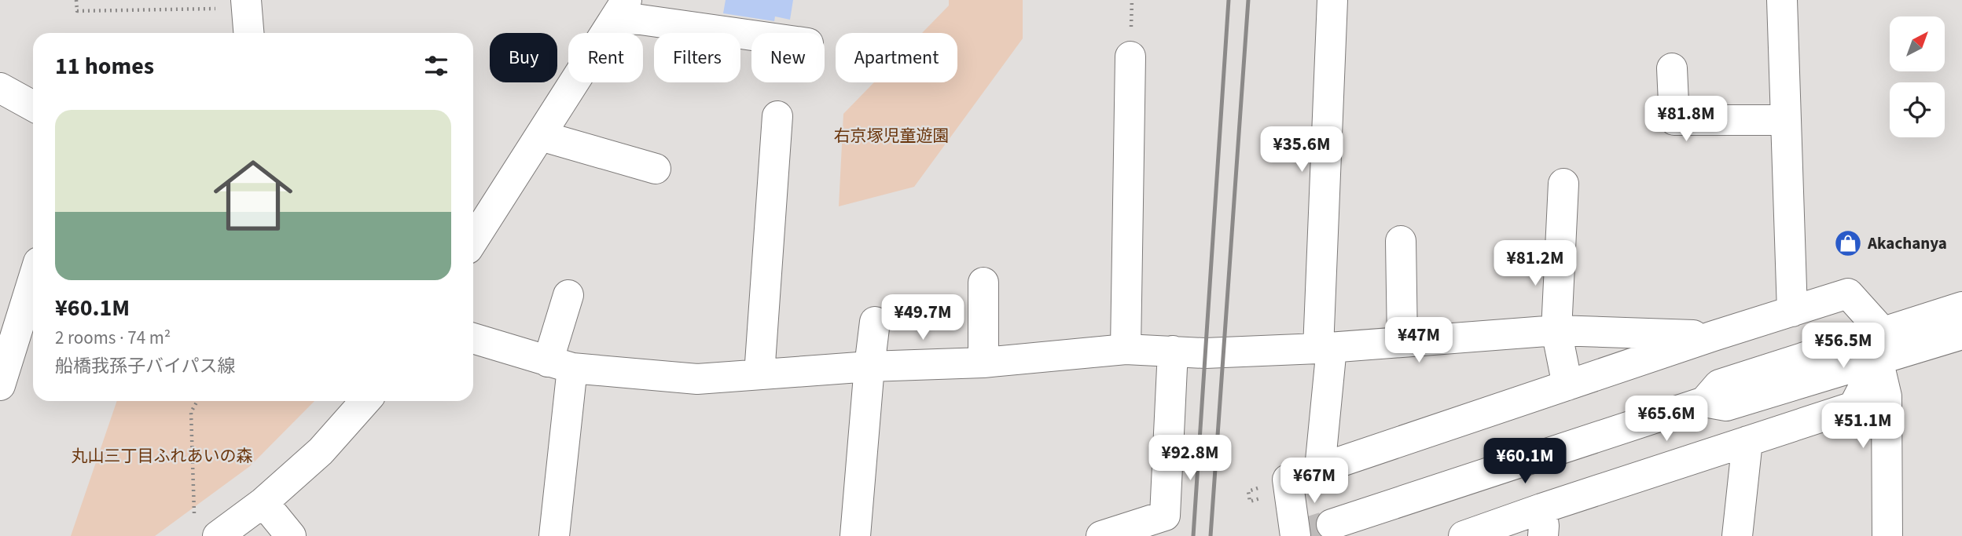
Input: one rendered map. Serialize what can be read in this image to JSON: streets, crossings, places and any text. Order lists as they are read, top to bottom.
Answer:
{
  "parks": ["右京塚児童遊園", "丸山三丁目ふれあいの森"],
  "places": {
    "shop": ["Akachanya"]
  },
  "north": "top right",
  "page": {
    "chip": [
      "Buy",
      "Rent",
      "Filters",
      "New",
      "Apartment"
    ],
    "heading": "11 homes",
    "price": [
      "¥81.8M",
      "¥35.6M",
      "¥81.2M",
      "¥49.7M",
      "¥47M",
      "¥56.5M",
      "¥65.6M",
      "¥51.1M",
      "¥92.8M",
      "¥60.1M",
      "¥67M"
    ],
    "list": [
      {
        "name": "¥60.1M",
        "note": "2 rooms · 74 m² · 船橋我孫子バイパス線"
      }
    ]
  }
}
